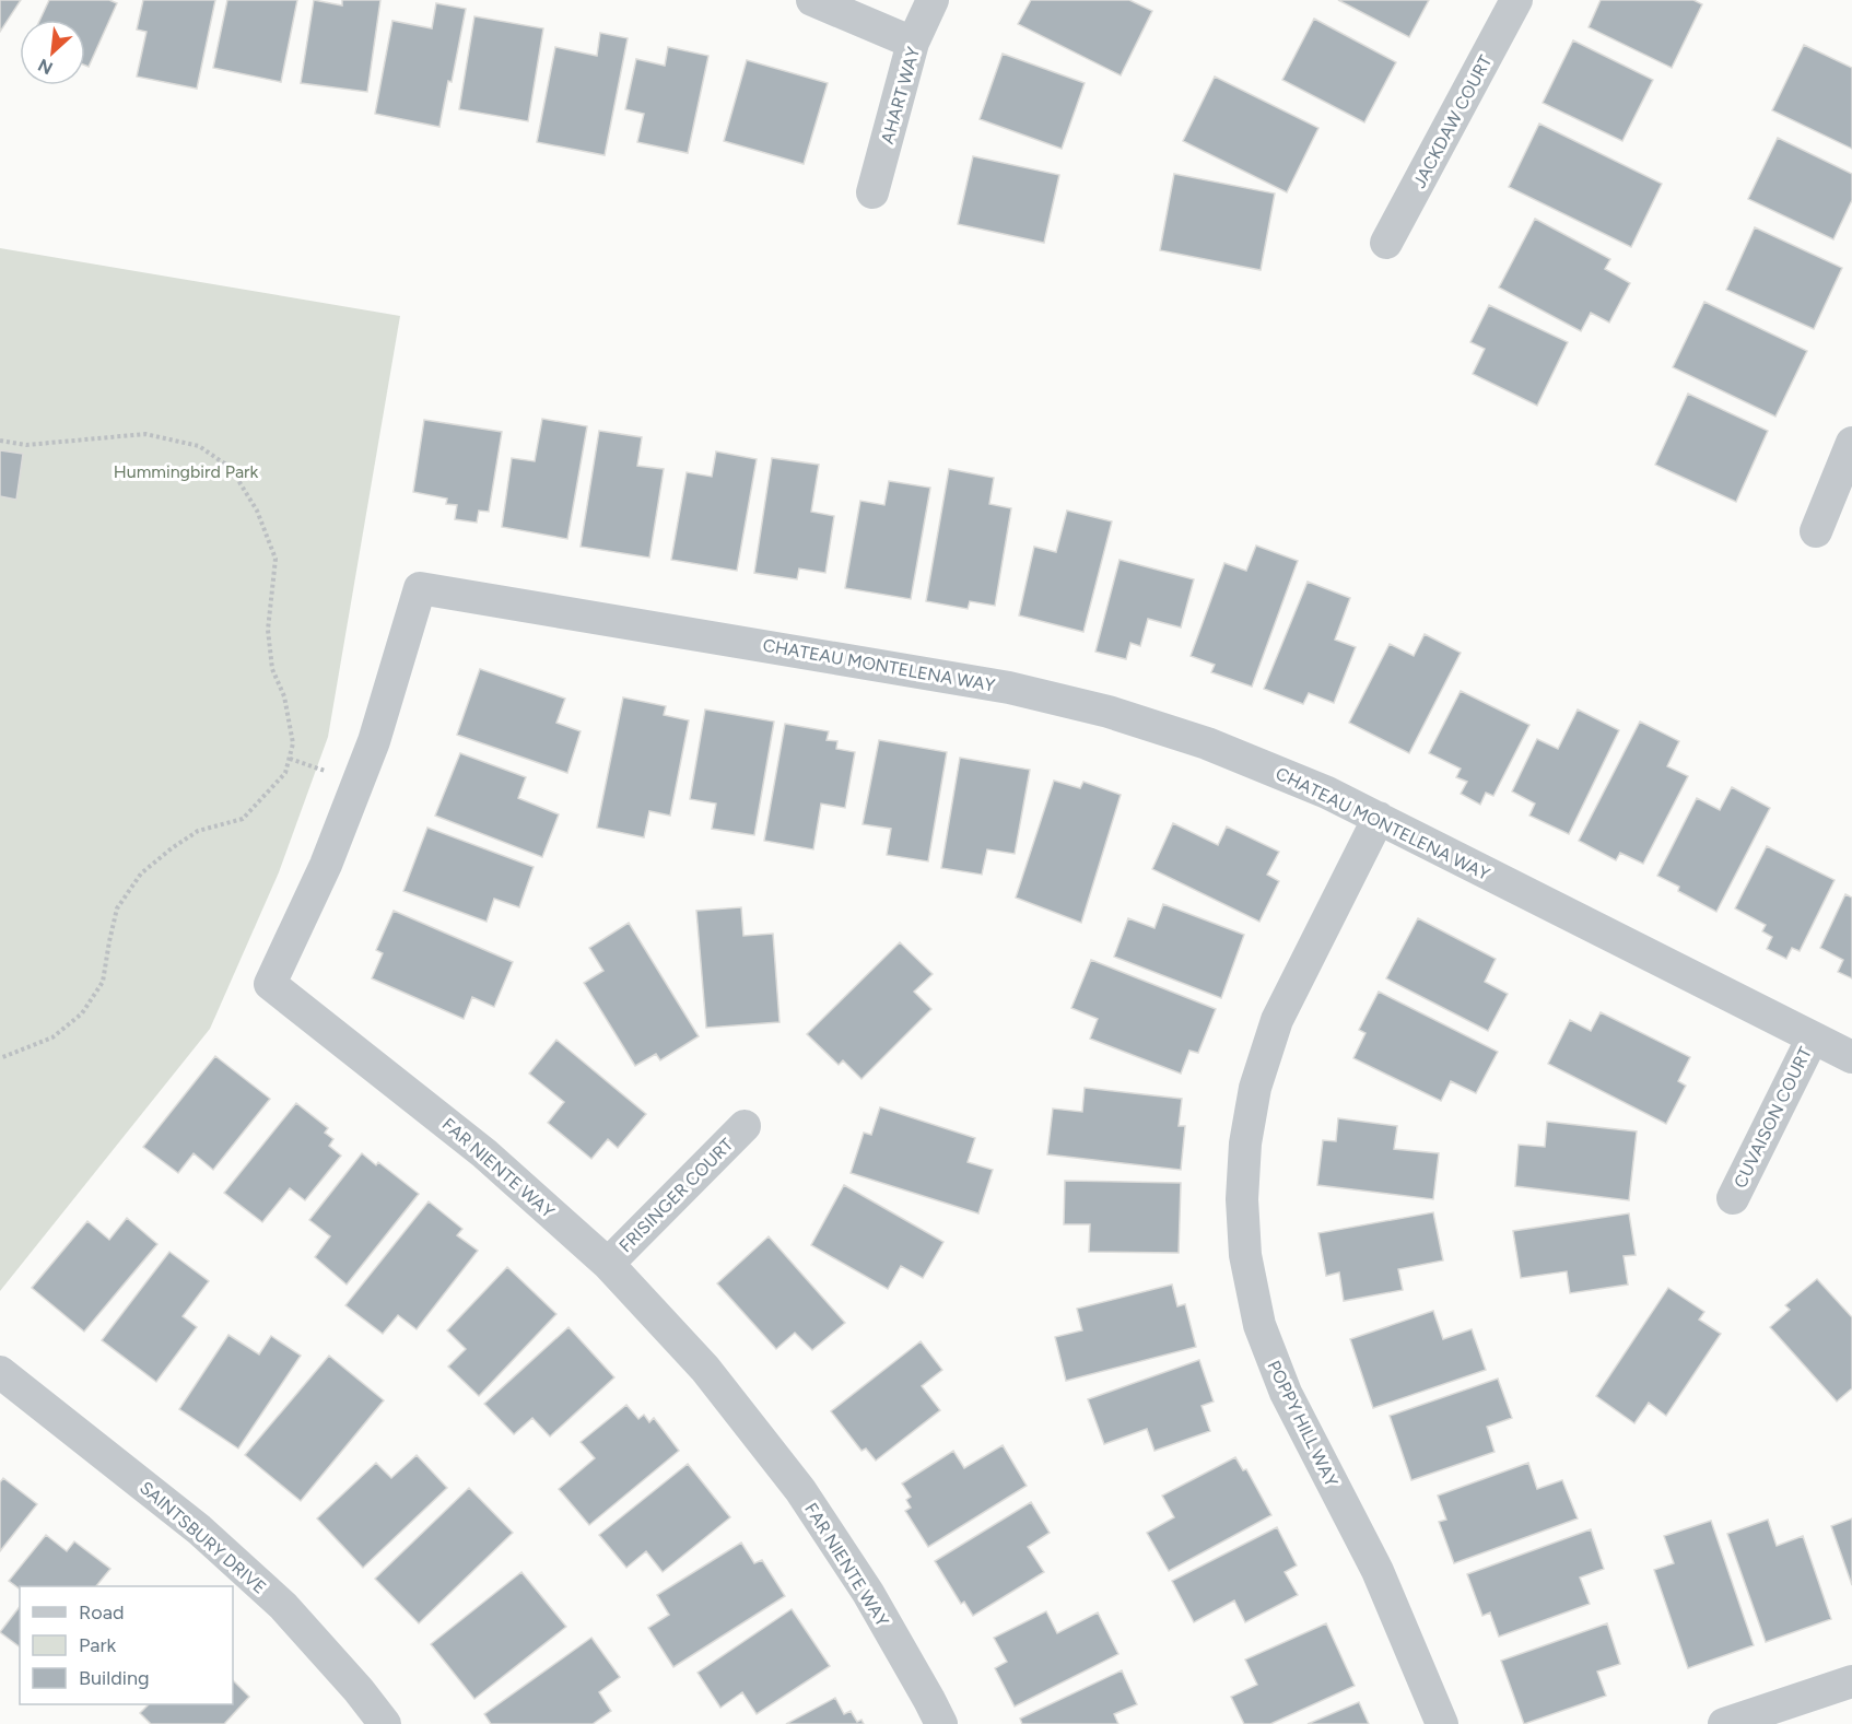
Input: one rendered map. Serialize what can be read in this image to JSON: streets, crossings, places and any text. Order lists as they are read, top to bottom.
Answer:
{
  "streets": {
    "street": [
      "AHART WAY",
      "JACKDAW COURT",
      "CHATEAU MONTELENA WAY",
      "CUVAISON COURT",
      "FAR NIENTE WAY",
      "FRISINGER COURT",
      "POPPY HILL WAY",
      "SAINTSBURY DRIVE"
    ]
  },
  "crossings": [
    ["CHATEAU MONTELENA WAY", "CUVAISON COURT"],
    ["CHATEAU MONTELENA WAY", "FAR NIENTE WAY"],
    ["CHATEAU MONTELENA WAY", "POPPY HILL WAY"],
    ["FAR NIENTE WAY", "FRISINGER COURT"]
  ],
  "parks": ["Hummingbird Park"],
  "legend": ["Road", "Park", "Building"],
  "north": "bottom left"
}
